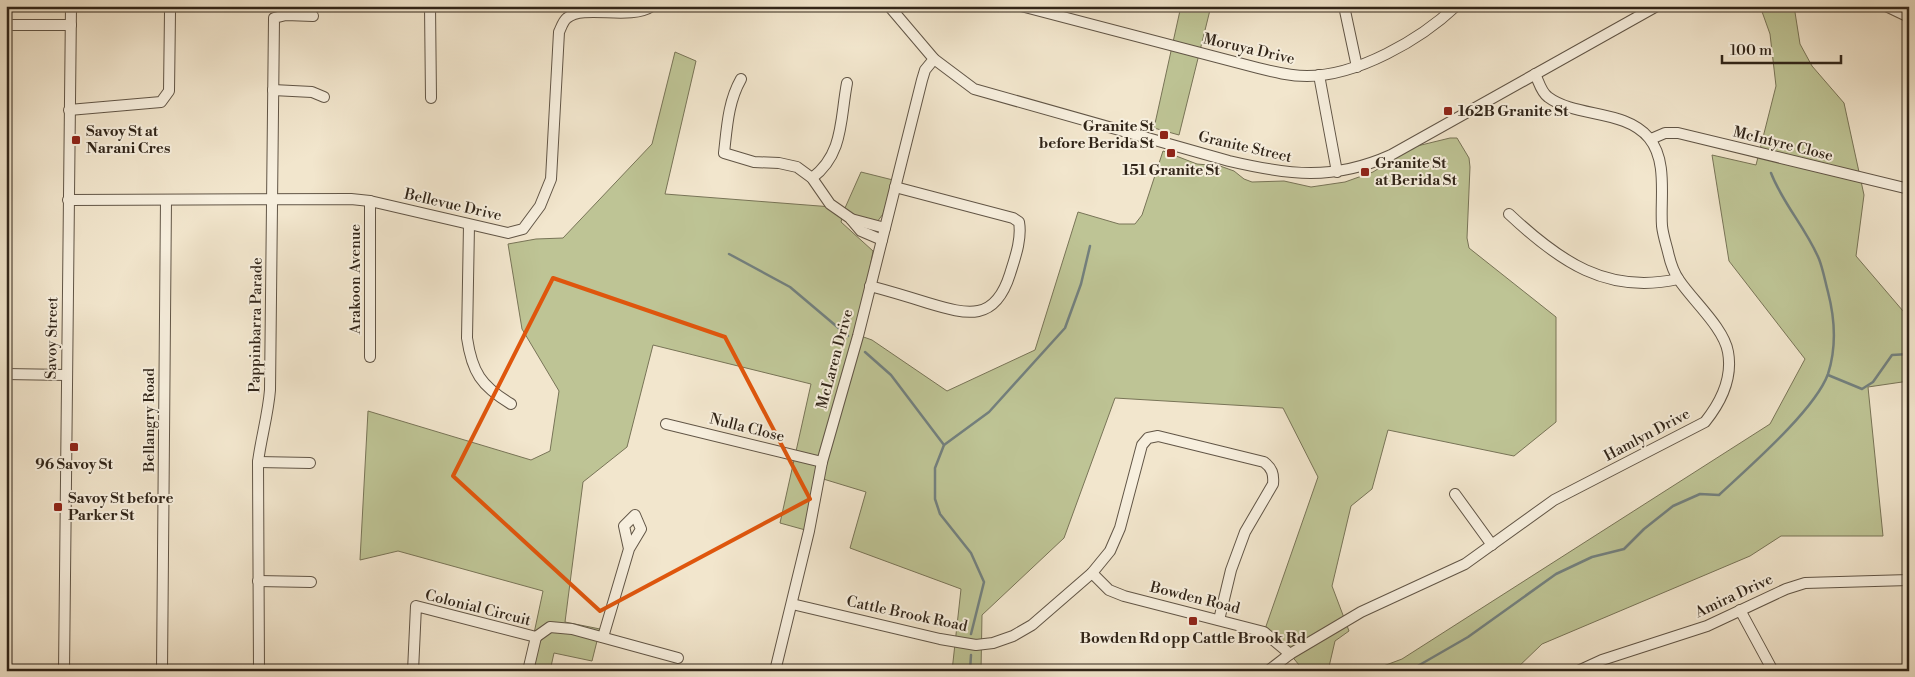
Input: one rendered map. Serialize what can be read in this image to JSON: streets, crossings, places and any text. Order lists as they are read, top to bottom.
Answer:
{
  "streets": {
    "street": [
      "Moruya Drive",
      "McIntyre Close",
      "Granite Street",
      "Bellevue Drive",
      "Arakoon Avenue",
      "Pappinbarra Parade",
      "Savoy Street",
      "McLaren Drive",
      "Bellangry Road",
      "Nulla Close",
      "Hamlyn Drive",
      "Amira Drive",
      "Bowden Road",
      "Colonial Circuit",
      "Cattle Brook Road"
    ]
  },
  "crossings": [
    ["McIntyre Close", "Hamlyn Drive"],
    ["Granite Street", "McLaren Drive"],
    ["Granite Street", "Hamlyn Drive"],
    ["Bellevue Drive", "Arakoon Avenue"],
    ["Bellevue Drive", "Pappinbarra Parade"],
    ["Bellevue Drive", "Savoy Street"],
    ["Bellevue Drive", "Bellangry Road"],
    ["McLaren Drive", "Nulla Close"],
    ["McLaren Drive", "Cattle Brook Road"],
    ["Hamlyn Drive", "Bowden Road"],
    ["Bowden Road", "Cattle Brook Road"]
  ],
  "places": {
    "transit": [
      "162B Granite St",
      "Granite St before Berida St",
      "Savoy St at Narani Cres",
      "151 Granite St",
      "Granite St at Berida St",
      "96 Savoy St",
      "Savoy St before Parker St",
      "Bowden Rd opp Cattle Brook Rd"
    ]
  },
  "scale_bar": "100 m"
}
